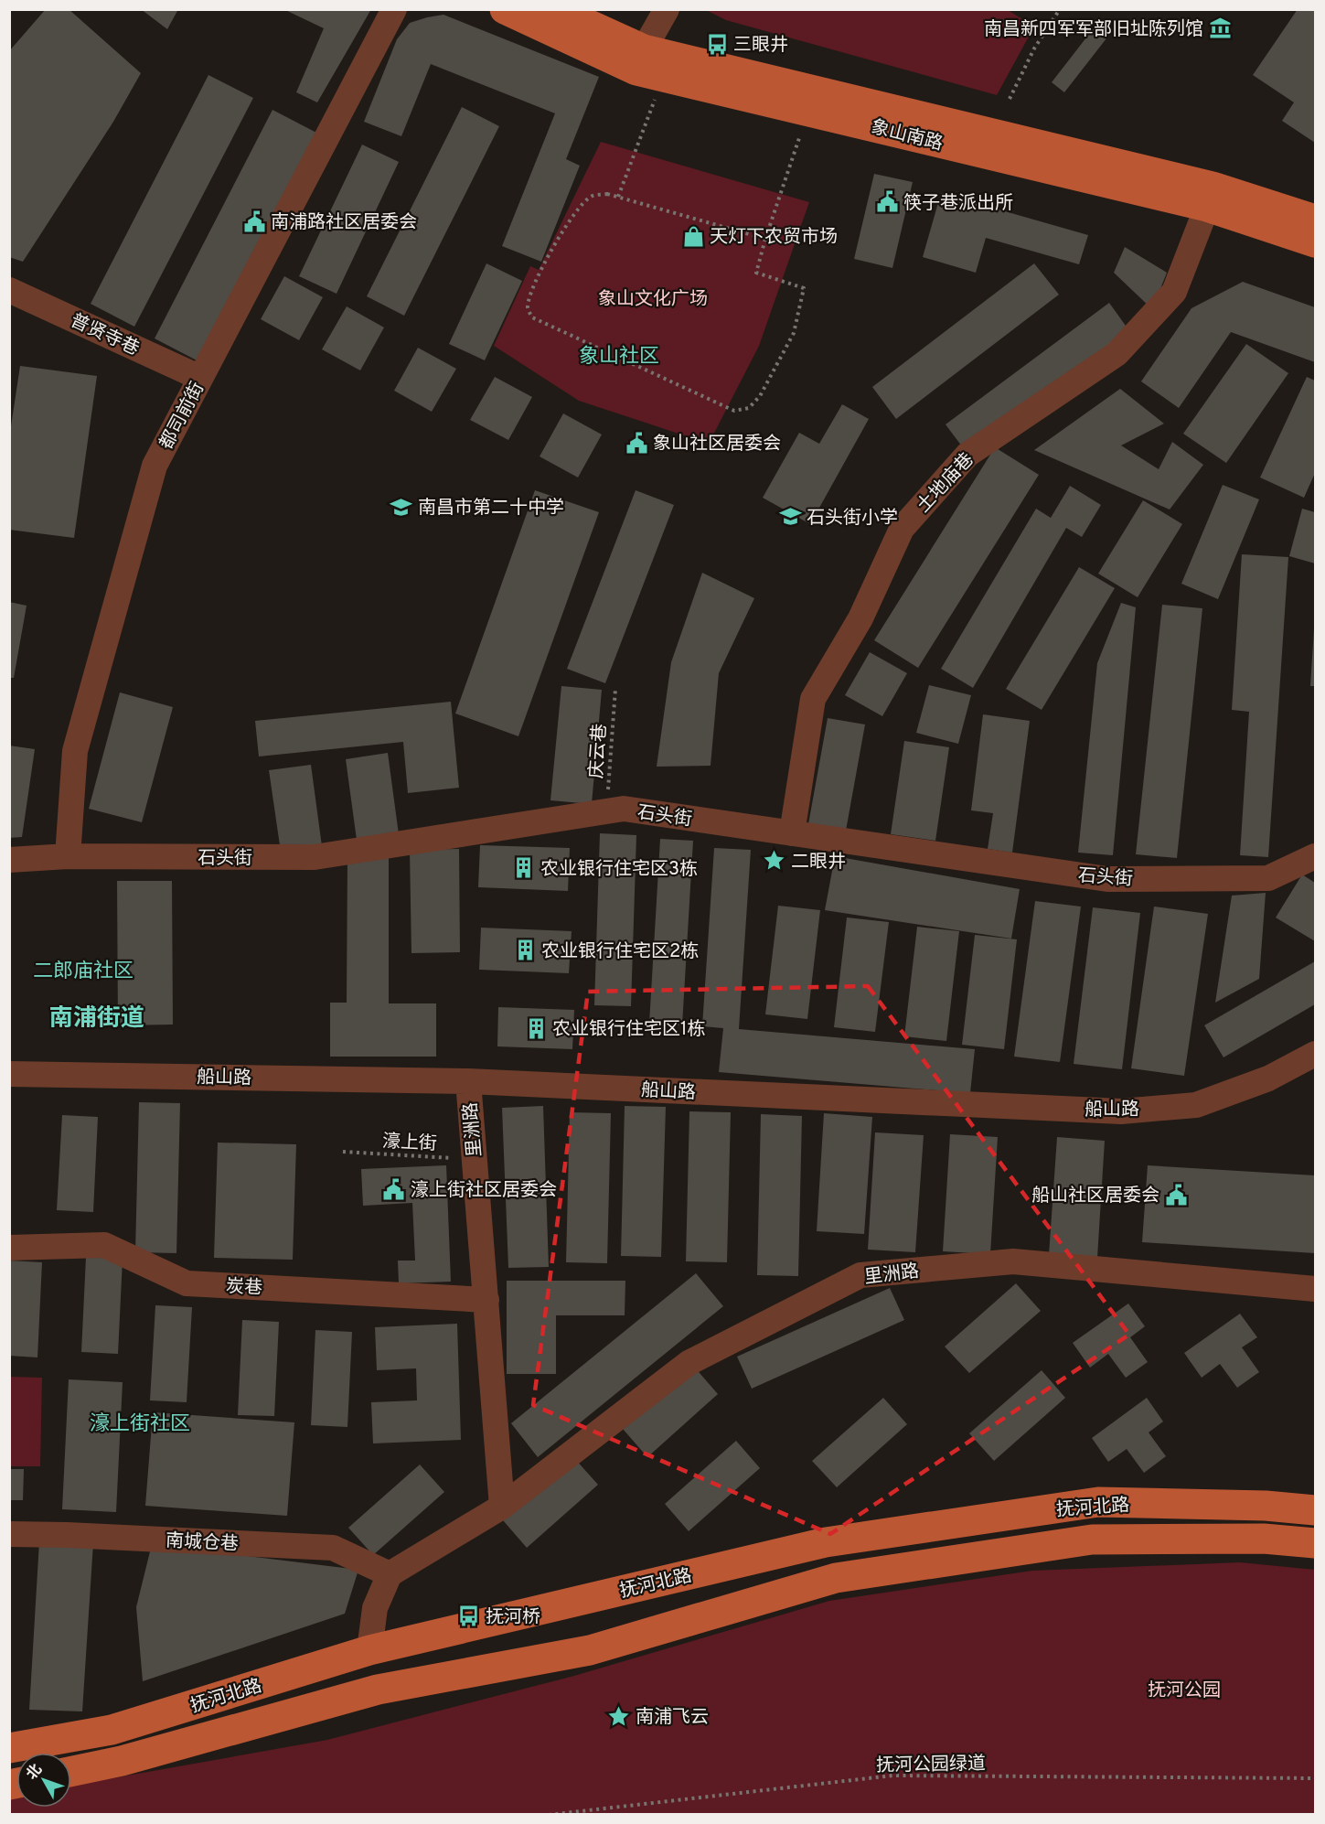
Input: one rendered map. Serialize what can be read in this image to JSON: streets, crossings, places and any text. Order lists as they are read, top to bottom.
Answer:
{
  "streets": {
    "main road": ["象山南路", "抚河北路"],
    "street": [
      "普贤寺巷",
      "都司前街",
      "土地庙巷",
      "石头街",
      "船山路",
      "里洲路",
      "炭巷",
      "南城仓巷"
    ],
    "path": ["庆云巷", "濠上街", "抚河公园绿道"]
  },
  "crossings": [
    ["象山南路", "土地庙巷"],
    ["普贤寺巷", "都司前街"],
    ["都司前街", "石头街"],
    ["土地庙巷", "石头街"],
    ["庆云巷", "石头街"],
    ["船山路", "里洲路"],
    ["里洲路", "濠上街"],
    ["里洲路", "炭巷"],
    ["里洲路", "南城仓巷"]
  ],
  "districts": [
    "象山社区",
    "二郎庙社区",
    "南浦街道",
    "濠上街社区"
  ],
  "parks": ["象山文化广场", "抚河公园"],
  "places": {
    "museum": ["南昌新四军军部旧址陈列馆"],
    "bus stop": ["三眼井", "抚河桥"],
    "public building": [
      "筷子巷派出所",
      "南浦路社区居委会",
      "象山社区居委会",
      "濠上街社区居委会",
      "船山社区居委会"
    ],
    "shop": ["天灯下农贸市场"],
    "school or university": ["南昌市第二十中学", "石头街小学"],
    "place": ["二眼井", "南浦飞云"],
    "building": ["农业银行住宅区3栋", "农业银行住宅区2栋", "农业银行住宅区1栋"]
  },
  "north": "top left"
}
